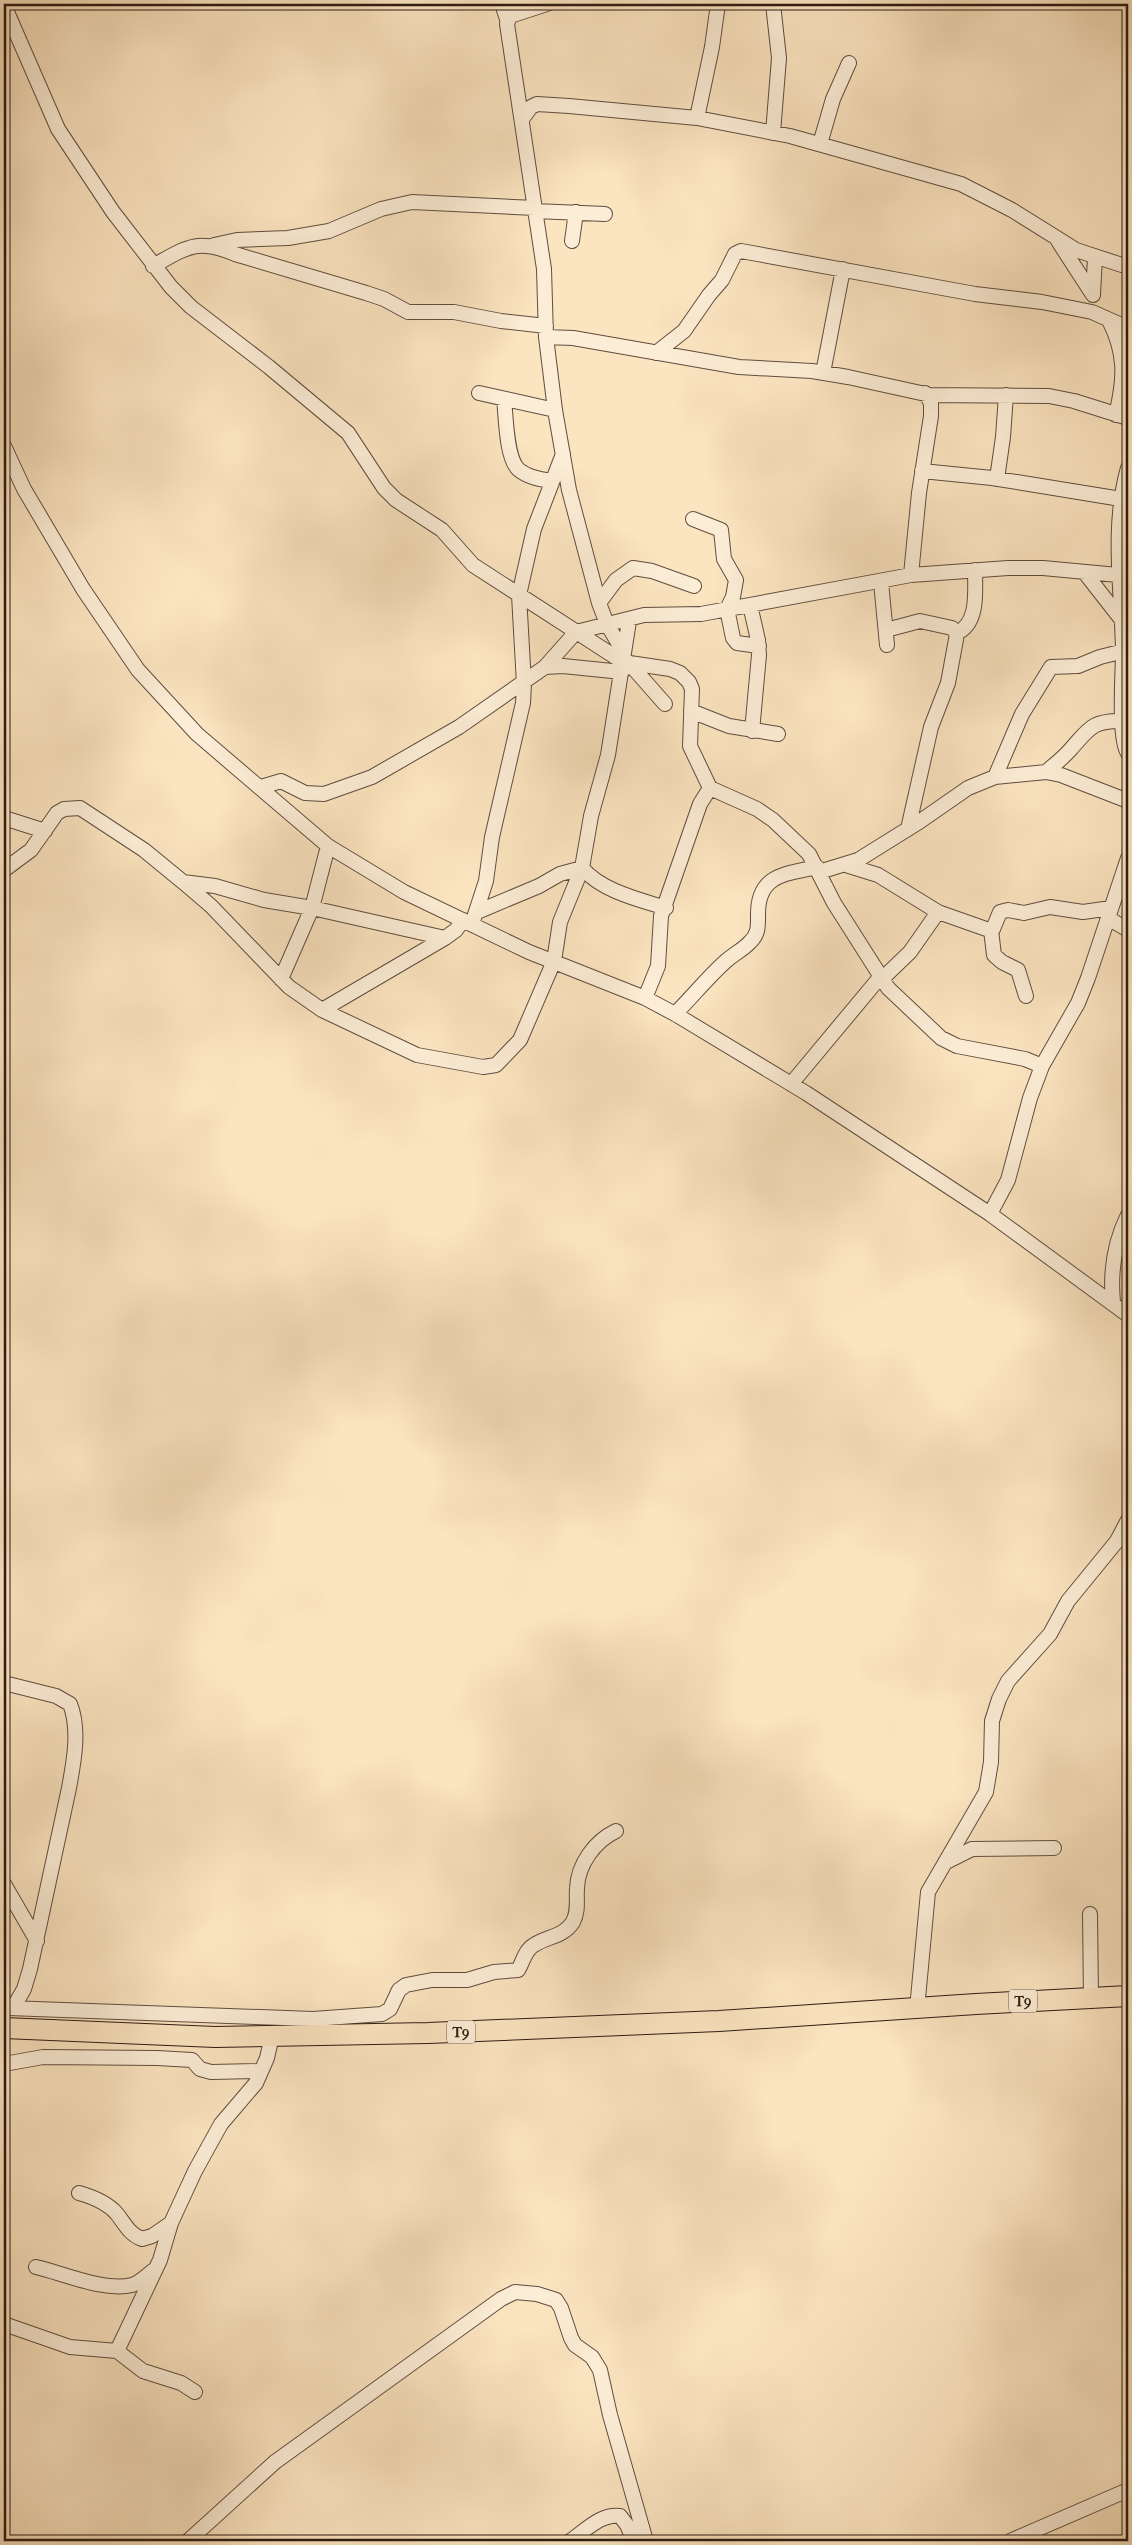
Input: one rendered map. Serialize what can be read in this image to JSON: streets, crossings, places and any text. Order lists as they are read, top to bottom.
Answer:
{
  "streets": {
    "highway": ["T9"]
  }
}
